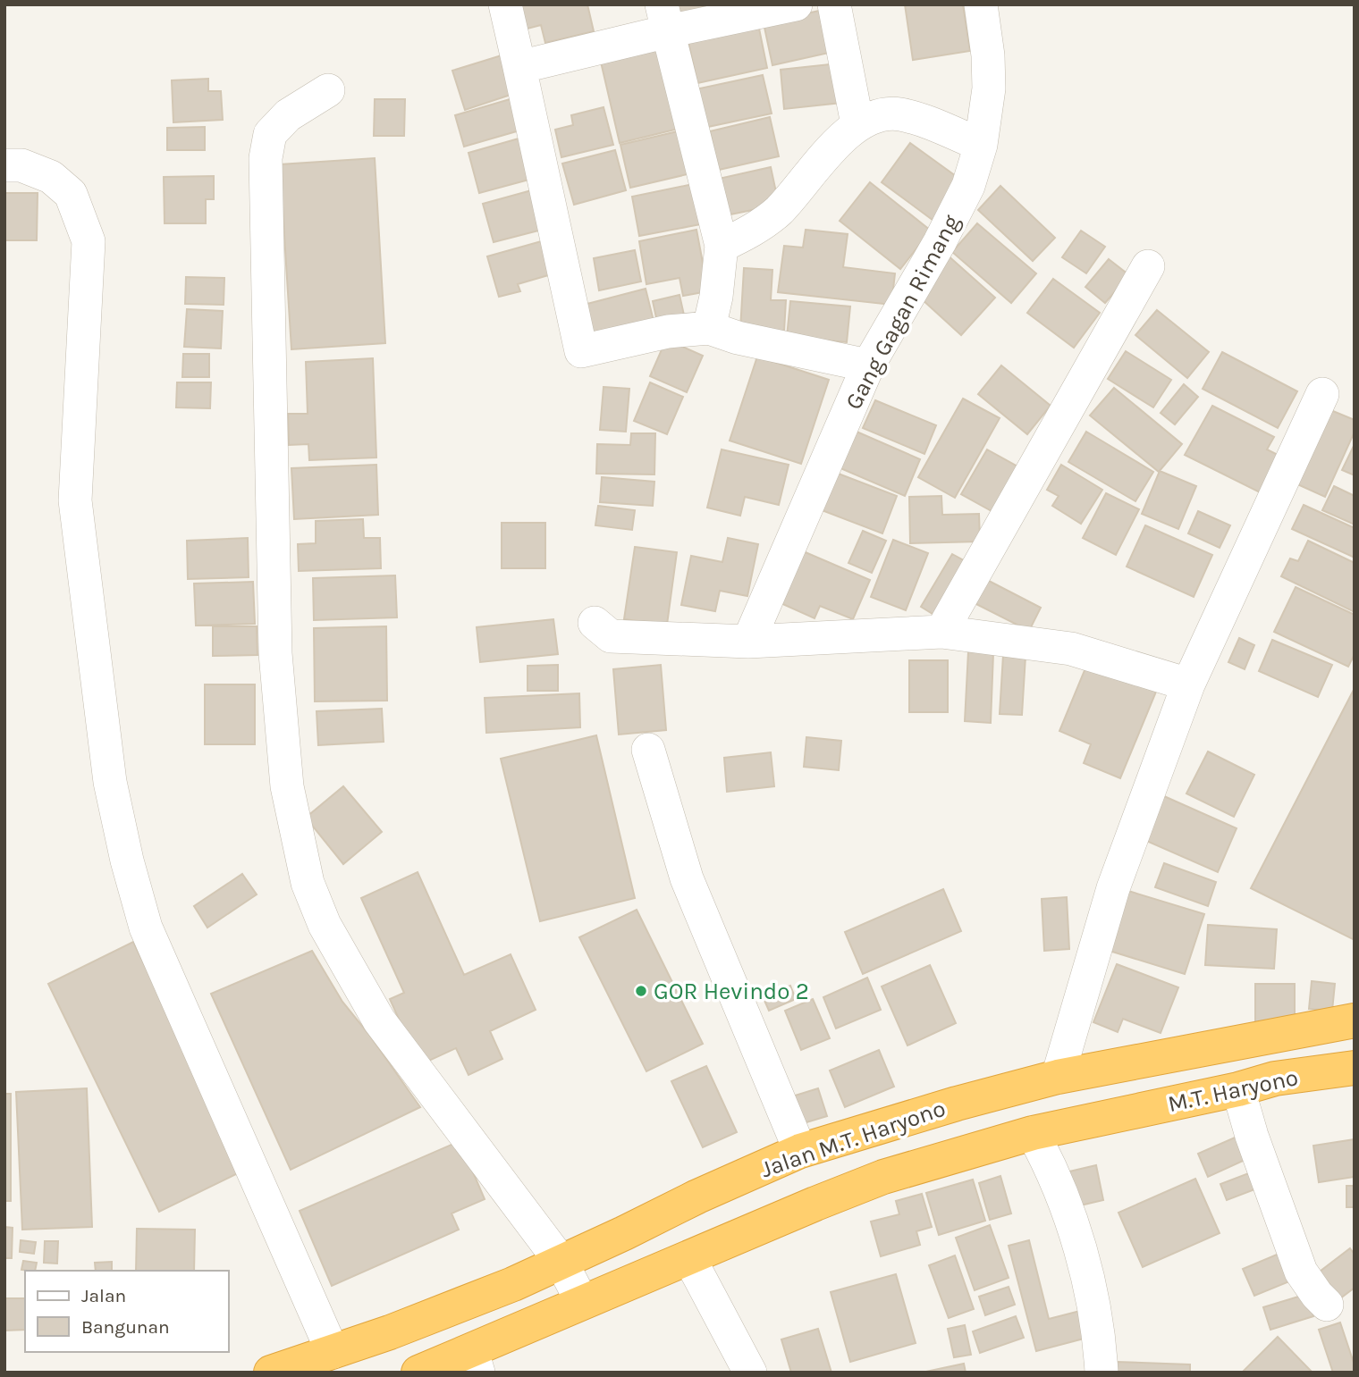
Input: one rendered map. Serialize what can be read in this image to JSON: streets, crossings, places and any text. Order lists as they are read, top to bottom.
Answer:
{
  "streets": {
    "highway": ["M.T. Haryono", "Jalan M.T. Haryono"],
    "street": ["Gang Gagan Rimang"]
  },
  "crossings": [
    ["M.T. Haryono", "Jalan M.T. Haryono"]
  ],
  "places": ["GOR Hevindo 2"],
  "legend": ["Jalan", "Bangunan"]
}
